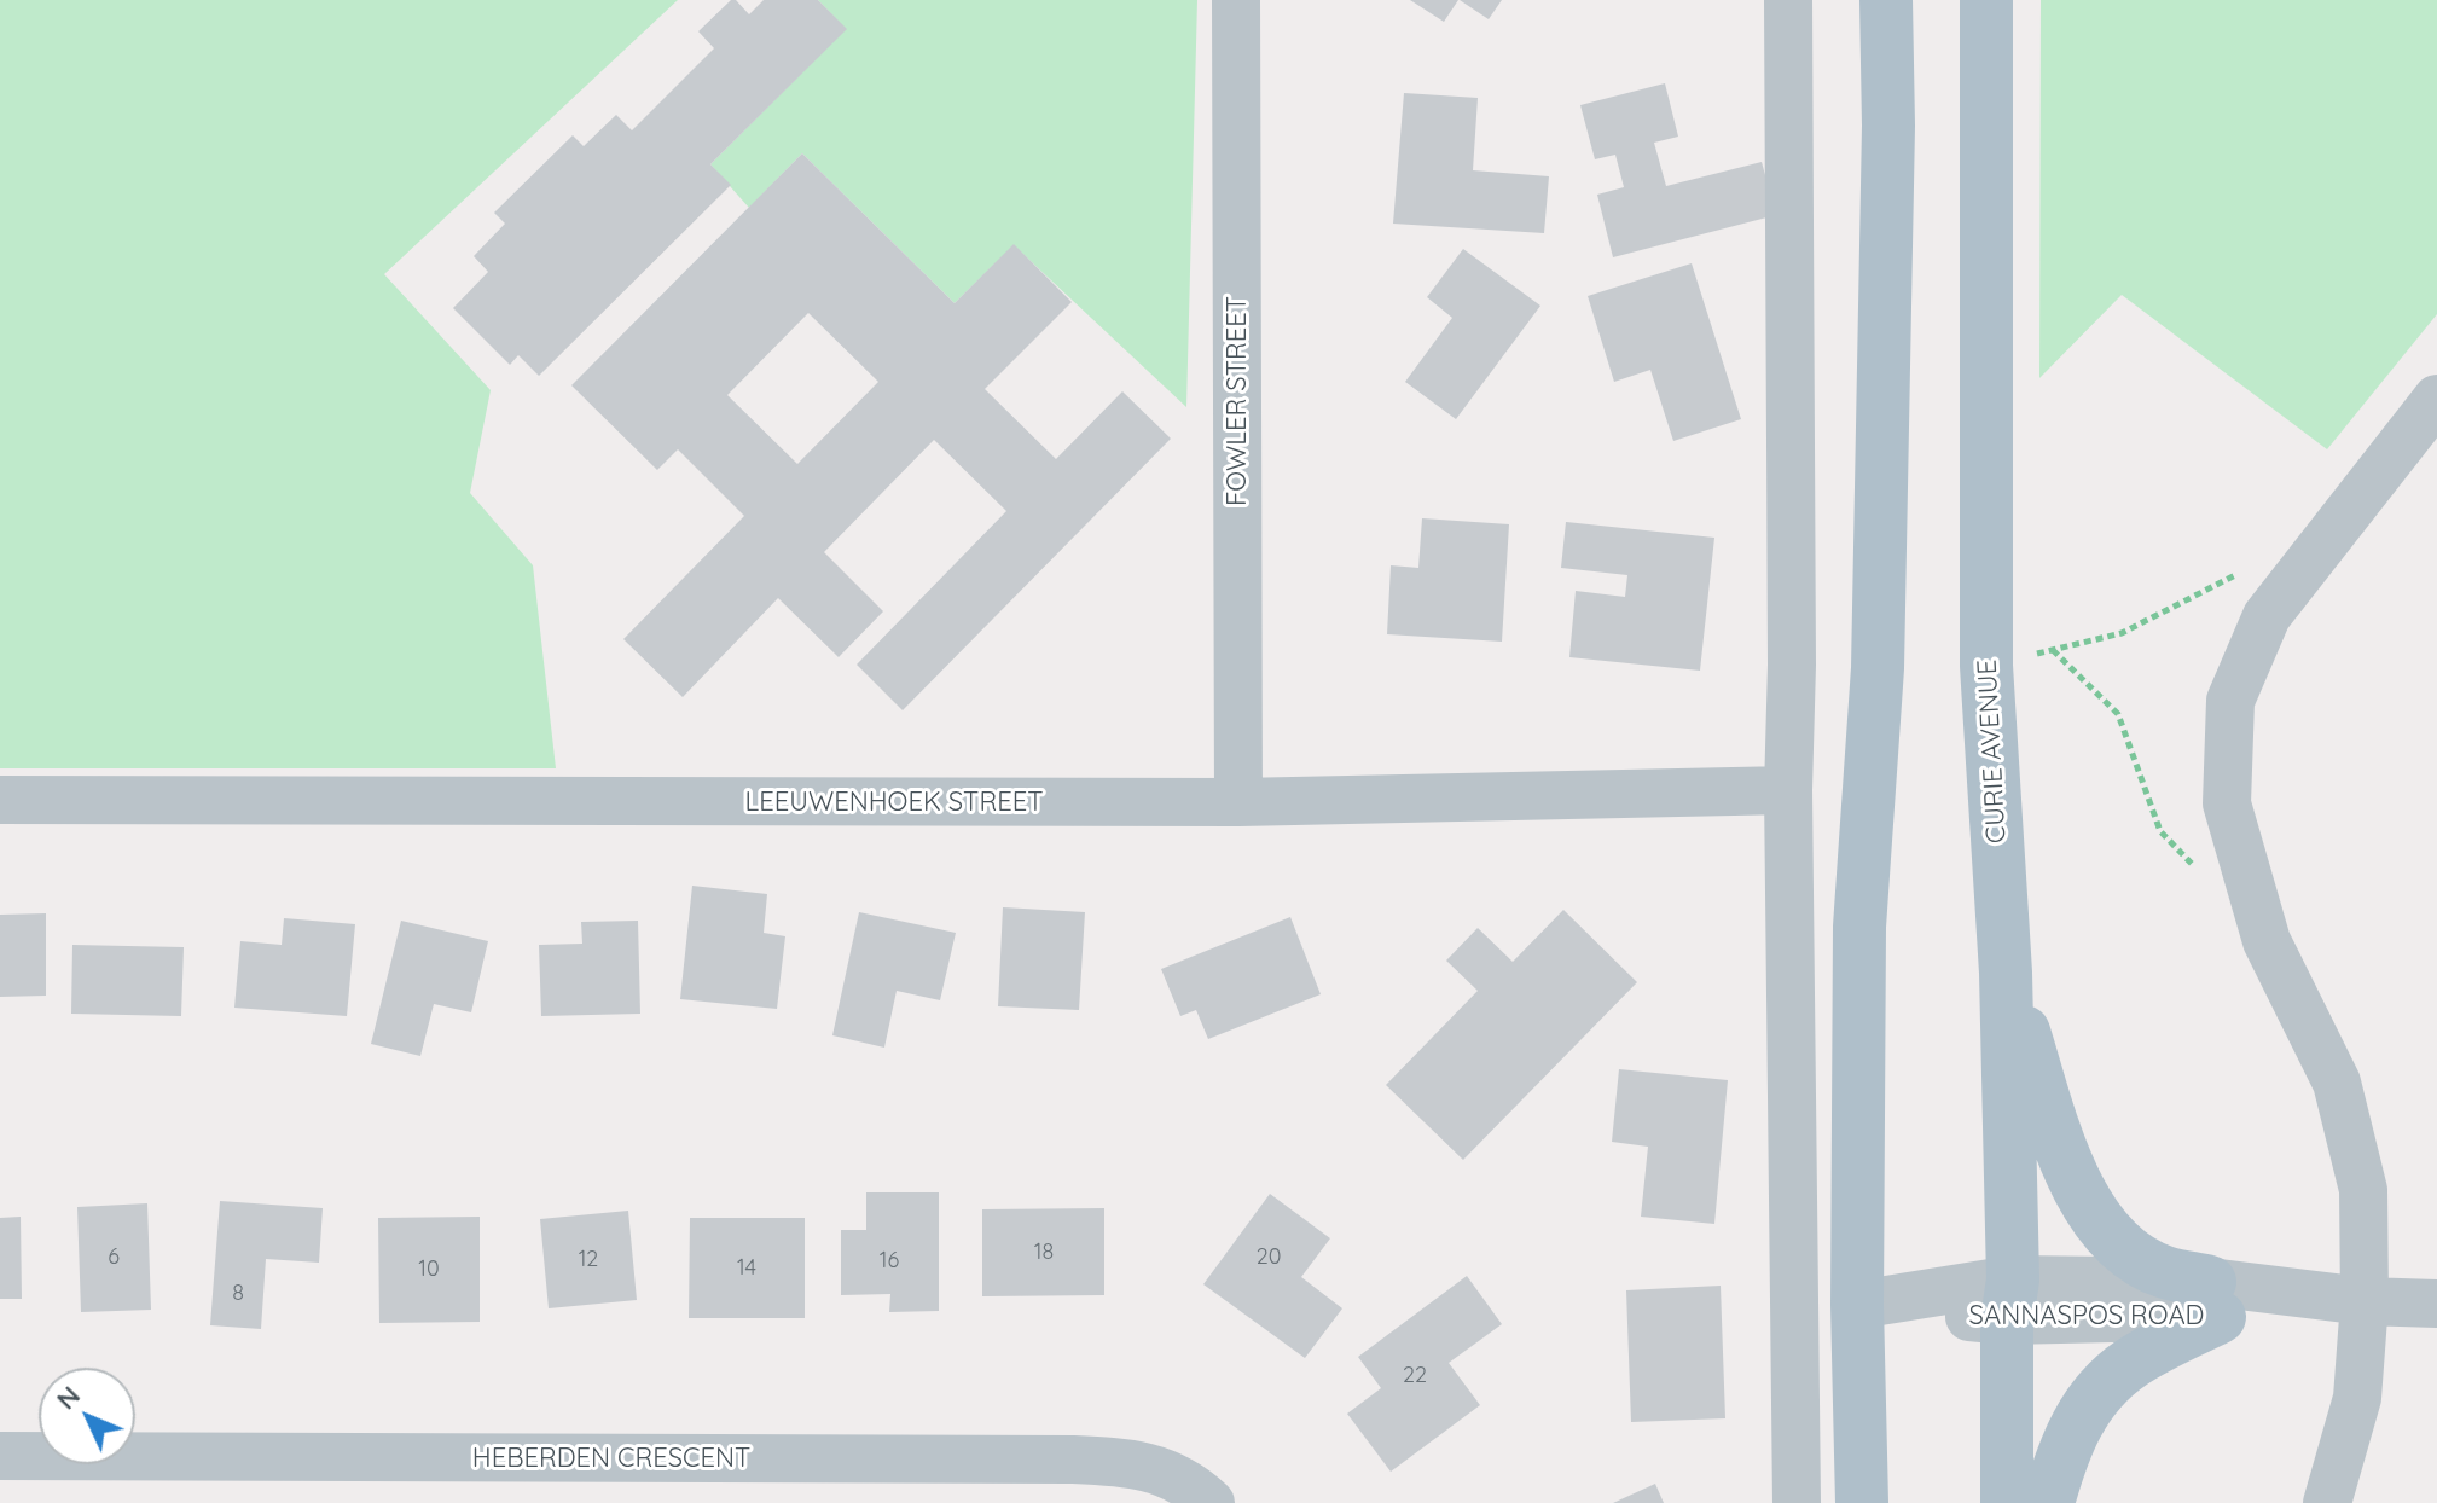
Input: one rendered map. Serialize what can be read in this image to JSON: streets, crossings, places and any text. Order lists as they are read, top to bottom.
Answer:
{
  "streets": {
    "main road": ["CURIE AVENUE"],
    "street": [
      "FOWLER STREET",
      "LEEUWENHOEK STREET",
      "SANNASPOS ROAD",
      "HEBERDEN CRESCENT"
    ]
  },
  "crossings": [
    ["FOWLER STREET", "LEEUWENHOEK STREET"],
    ["CURIE AVENUE", "SANNASPOS ROAD"]
  ],
  "house_numbers": [
    "18",
    "6",
    "20",
    "12",
    "16",
    "14",
    "10",
    "8",
    "22"
  ],
  "north": "top left"
}
